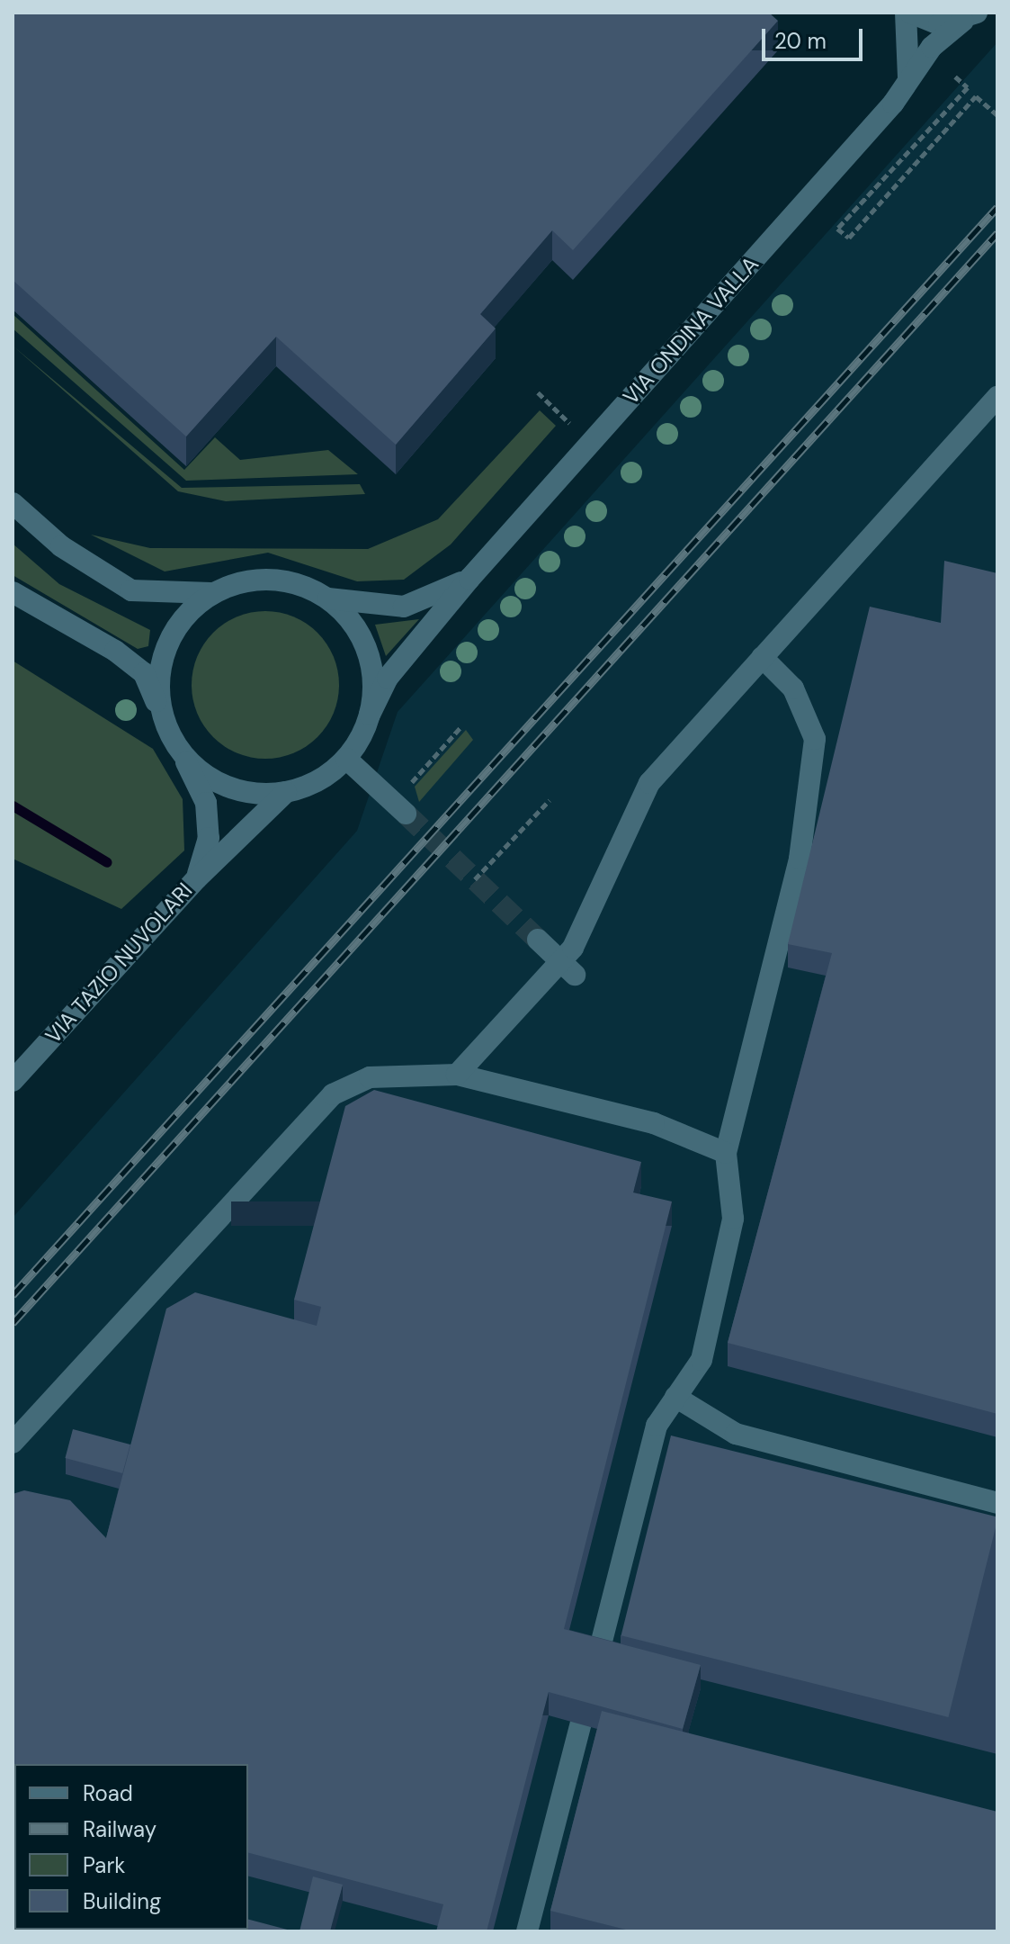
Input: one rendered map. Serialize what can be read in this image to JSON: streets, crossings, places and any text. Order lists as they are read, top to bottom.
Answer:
{
  "streets": {
    "street": ["VIA ONDINA VALLA", "VIA TAZIO NUVOLARI"]
  },
  "crossings": [
    ["VIA ONDINA VALLA", "VIA TAZIO NUVOLARI"]
  ],
  "legend": [
    "Road",
    "Railway",
    "Park",
    "Building"
  ],
  "scale_bar": "20 m"
}
